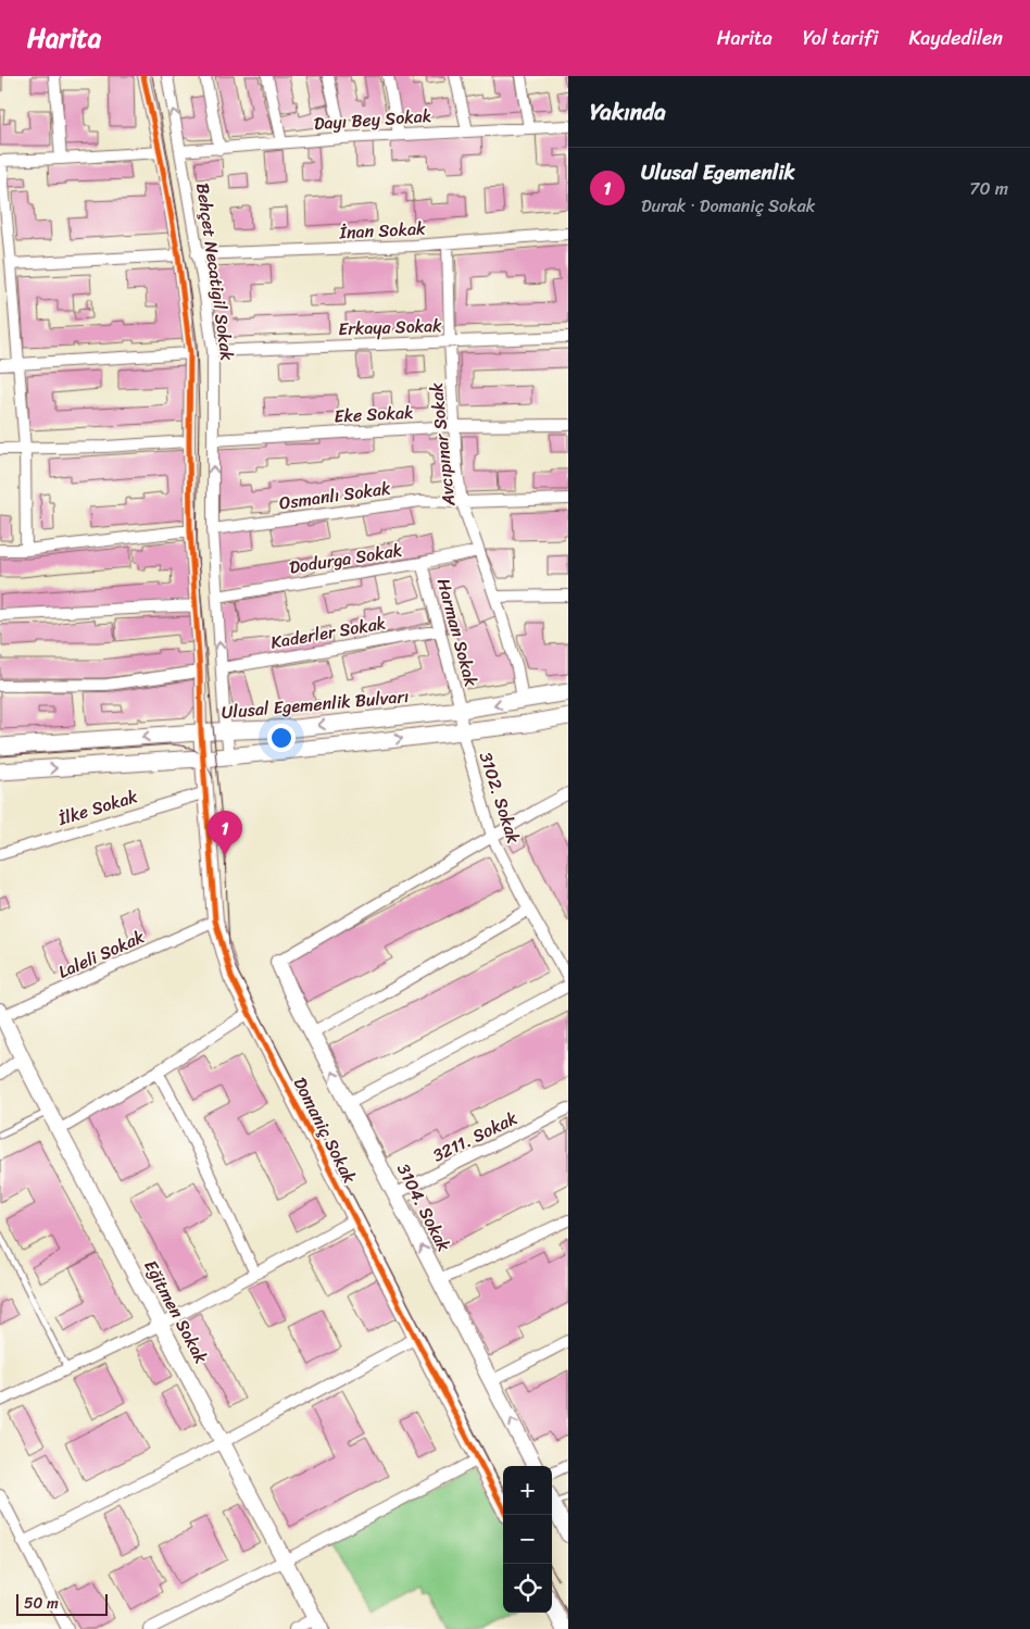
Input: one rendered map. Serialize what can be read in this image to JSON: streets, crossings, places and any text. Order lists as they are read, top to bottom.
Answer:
{
  "streets": {
    "main road": ["Ulusal Egemenlik Bulvarı"],
    "street": [
      "Dayı Bey Sokak",
      "İnan Sokak",
      "Behçet Necatigil Sokak",
      "Erkaya Sokak",
      "Eke Sokak",
      "Avcıpınar Sokak",
      "Osmanlı Sokak",
      "Dodurga Sokak",
      "Kaderler Sokak",
      "Harman Sokak",
      "3102. Sokak",
      "İlke Sokak",
      "Laleli Sokak",
      "Domaniç Sokak",
      "3211. Sokak",
      "3104. Sokak",
      "Eğitmen Sokak"
    ]
  },
  "crossings": [
    ["Dayı Bey Sokak", "Behçet Necatigil Sokak"],
    ["İnan Sokak", "Behçet Necatigil Sokak"],
    ["İnan Sokak", "Avcıpınar Sokak"],
    ["Behçet Necatigil Sokak", "Erkaya Sokak"],
    ["Behçet Necatigil Sokak", "Eke Sokak"],
    ["Behçet Necatigil Sokak", "Osmanlı Sokak"],
    ["Behçet Necatigil Sokak", "Dodurga Sokak"],
    ["Behçet Necatigil Sokak", "Kaderler Sokak"],
    ["Behçet Necatigil Sokak", "Ulusal Egemenlik Bulvarı"],
    ["Erkaya Sokak", "Avcıpınar Sokak"],
    ["Eke Sokak", "Avcıpınar Sokak"],
    ["Avcıpınar Sokak", "Osmanlı Sokak"],
    ["Avcıpınar Sokak", "Dodurga Sokak"],
    ["Avcıpınar Sokak", "Ulusal Egemenlik Bulvarı"],
    ["Dodurga Sokak", "Harman Sokak"],
    ["Kaderler Sokak", "Harman Sokak"],
    ["Harman Sokak", "Ulusal Egemenlik Bulvarı"],
    ["Harman Sokak", "3102. Sokak"],
    ["Ulusal Egemenlik Bulvarı", "3102. Sokak"],
    ["Ulusal Egemenlik Bulvarı", "Domaniç Sokak"],
    ["İlke Sokak", "Domaniç Sokak"],
    ["Laleli Sokak", "Domaniç Sokak"],
    ["Laleli Sokak", "Eğitmen Sokak"],
    ["3211. Sokak", "3104. Sokak"]
  ],
  "one_way": ["3104. Sokak"],
  "scale_bar": "50 m",
  "page": {
    "header": "Harita",
    "nav": ["Harita", "Yol tarifi", "Kaydedilen"],
    "heading": "Yakında",
    "list": [
      {
        "mark": "1",
        "name": "Ulusal Egemenlik",
        "note": "Durak · Domaniç Sokak",
        "value": "70 m"
      }
    ],
    "pins": "1",
    "map_buttons": ["+", "−"],
    "scale": "50 m"
  }
}
